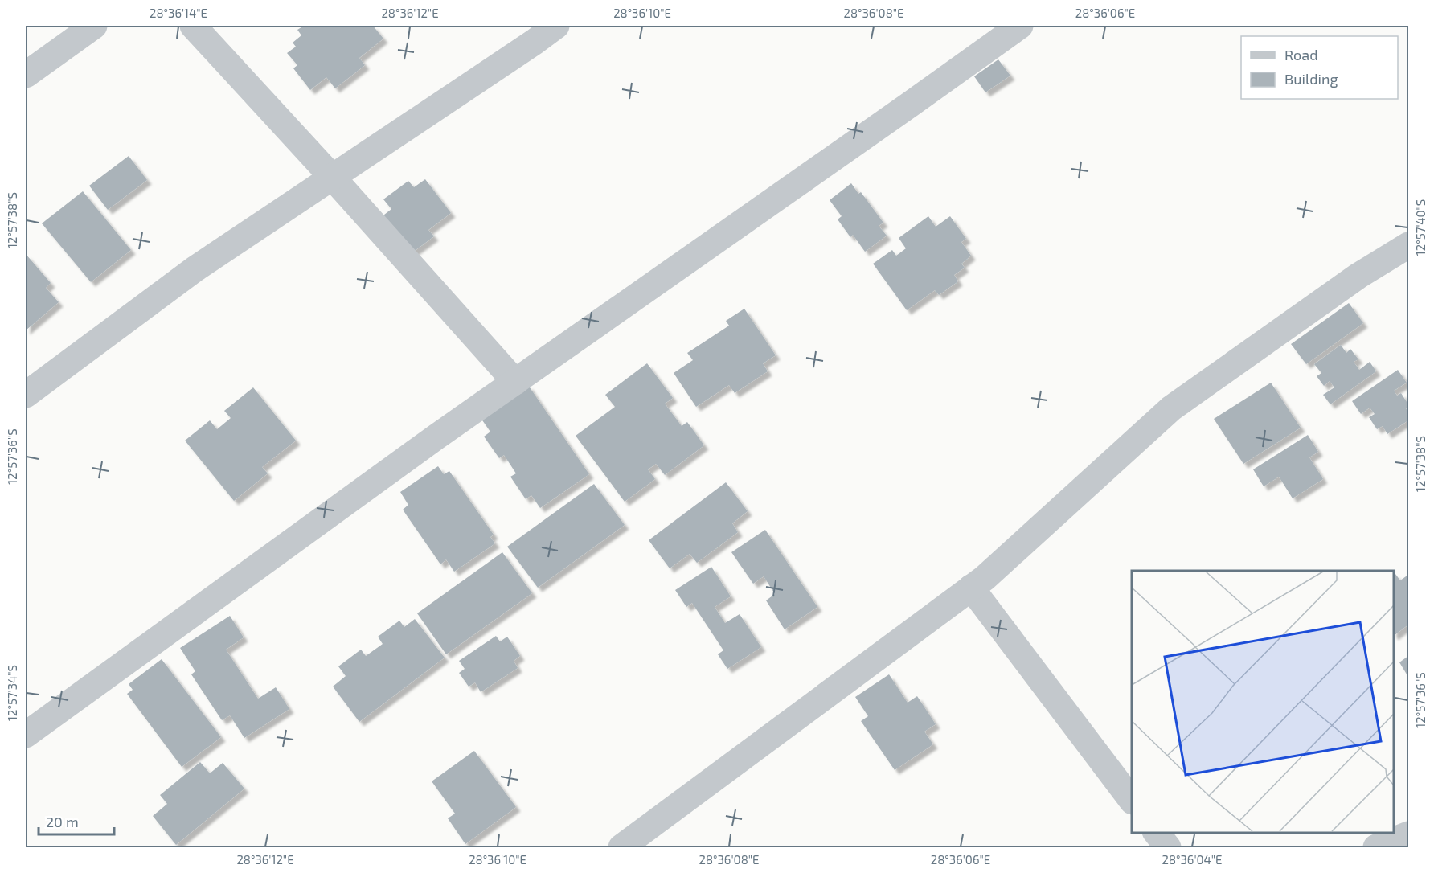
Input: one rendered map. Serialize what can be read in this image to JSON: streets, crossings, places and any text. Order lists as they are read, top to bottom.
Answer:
{
  "legend": ["Road", "Building"],
  "scale_bar": "20 m",
  "coordinates": [
    "28°36'14\"E",
    "28°36'12\"E",
    "28°36'10\"E",
    "28°36'08\"E",
    "28°36'06\"E",
    "12°57'38\"S",
    "12°57'40\"S",
    "12°57'36\"S",
    "12°57'34\"S",
    "28°36'04\"E"
  ]
}
